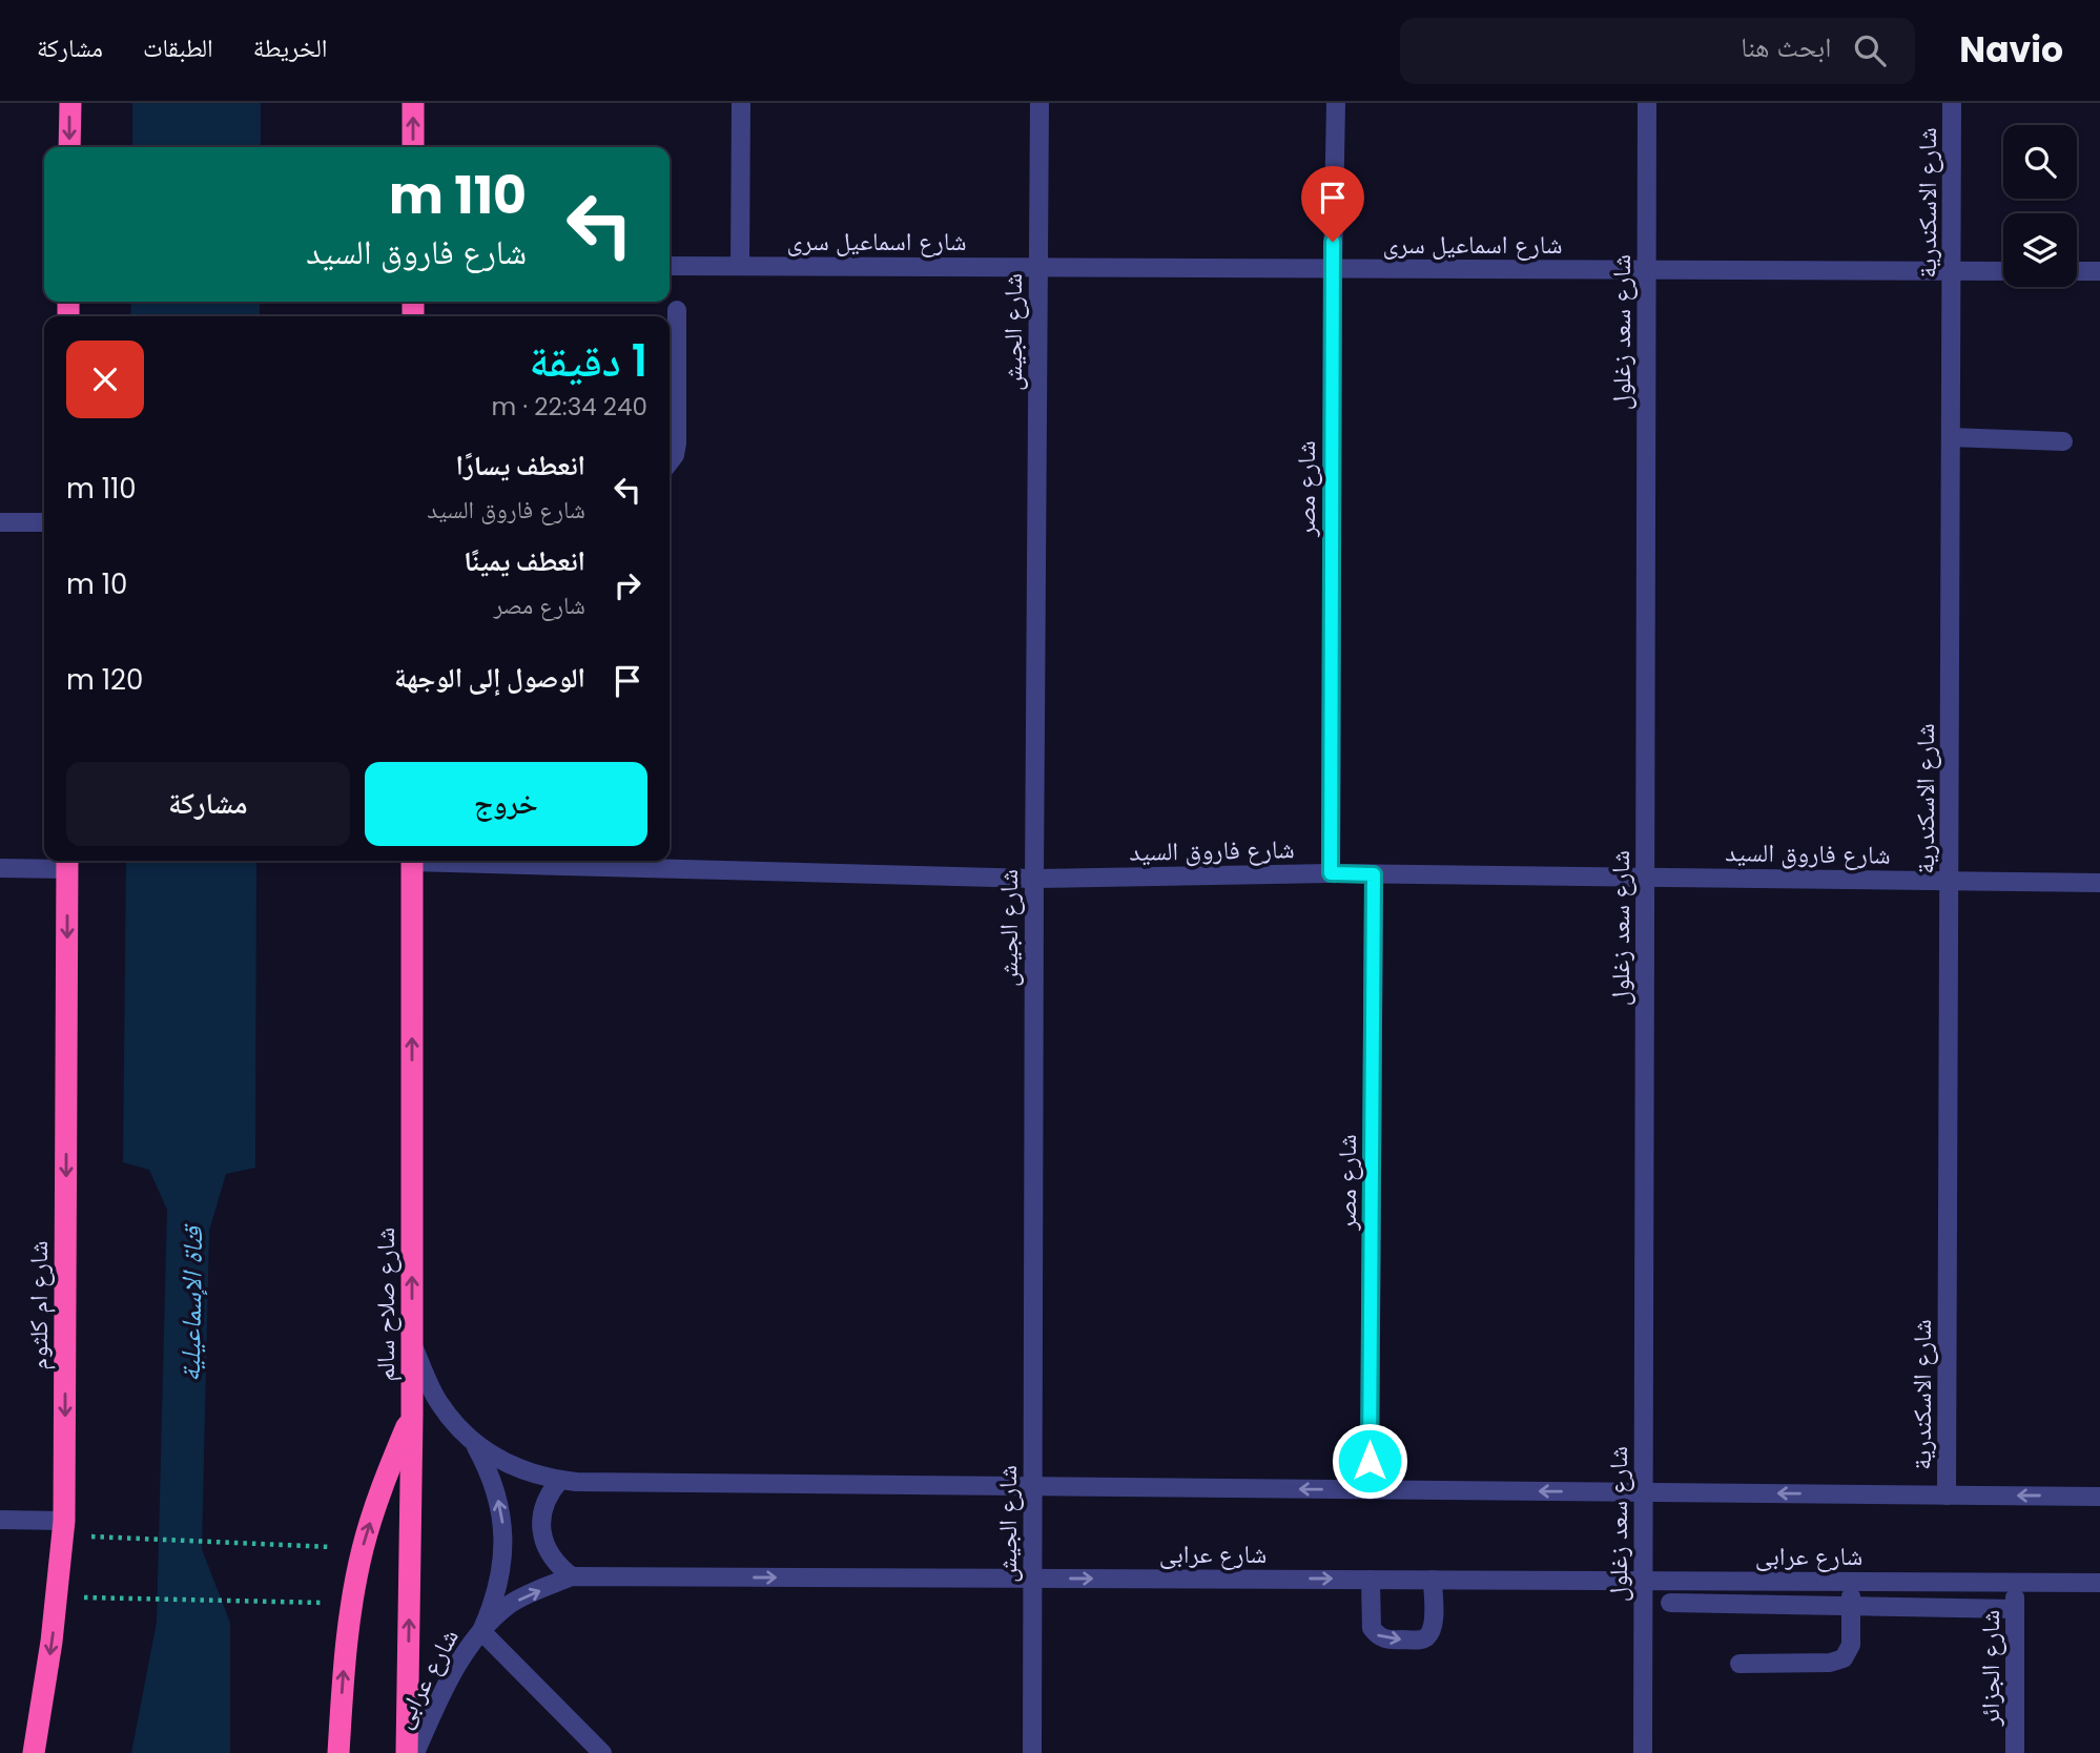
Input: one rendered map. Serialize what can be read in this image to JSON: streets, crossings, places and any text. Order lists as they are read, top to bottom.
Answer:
{
  "streets": {
    "highway": ["شارع صلاح سالم", "شارع ام كلثوم"],
    "street": [
      "شارع الاسكندرية",
      "شارع اسماعيل سرى",
      "شارع الجيش",
      "شارع سعد زغلول",
      "شارع مصر",
      "شارع فاروق السيد",
      "شارع عرابى",
      "شارع الجزائر"
    ]
  },
  "crossings": [
    ["شارع الاسكندرية", "شارع اسماعيل سرى"],
    ["شارع الاسكندرية", "شارع فاروق السيد"],
    ["شارع اسماعيل سرى", "شارع الجيش"],
    ["شارع اسماعيل سرى", "شارع سعد زغلول"],
    ["شارع اسماعيل سرى", "شارع مصر"],
    ["شارع الجيش", "شارع فاروق السيد"],
    ["شارع الجيش", "شارع عرابى"],
    ["شارع سعد زغلول", "شارع فاروق السيد"],
    ["شارع سعد زغلول", "شارع عرابى"],
    ["شارع مصر", "شارع فاروق السيد"],
    ["شارع عرابى", "شارع الجزائر"]
  ],
  "one_way": ["شارع ام كلثوم"],
  "water": ["قناة الإسماعيلية"],
  "page": {
    "header": "Navio",
    "search": "ابحث هنا",
    "nav": ["الخريطة", "الطبقات", "مشاركة"],
    "turn": ["110 m", "شارع فاروق السيد"],
    "heading": ["1 دقيقة", "240 m · 22:34"],
    "list": [
      {
        "name": "انعطف يسارًا",
        "note": "شارع فاروق السيد",
        "value": "110 m"
      },
      {
        "name": "انعطف يمينًا",
        "note": "شارع مصر",
        "value": "10 m"
      },
      {
        "name": "الوصول إلى الوجهة",
        "value": "120 m"
      }
    ],
    "buttons": ["خروج", "مشاركة"]
  }
}
